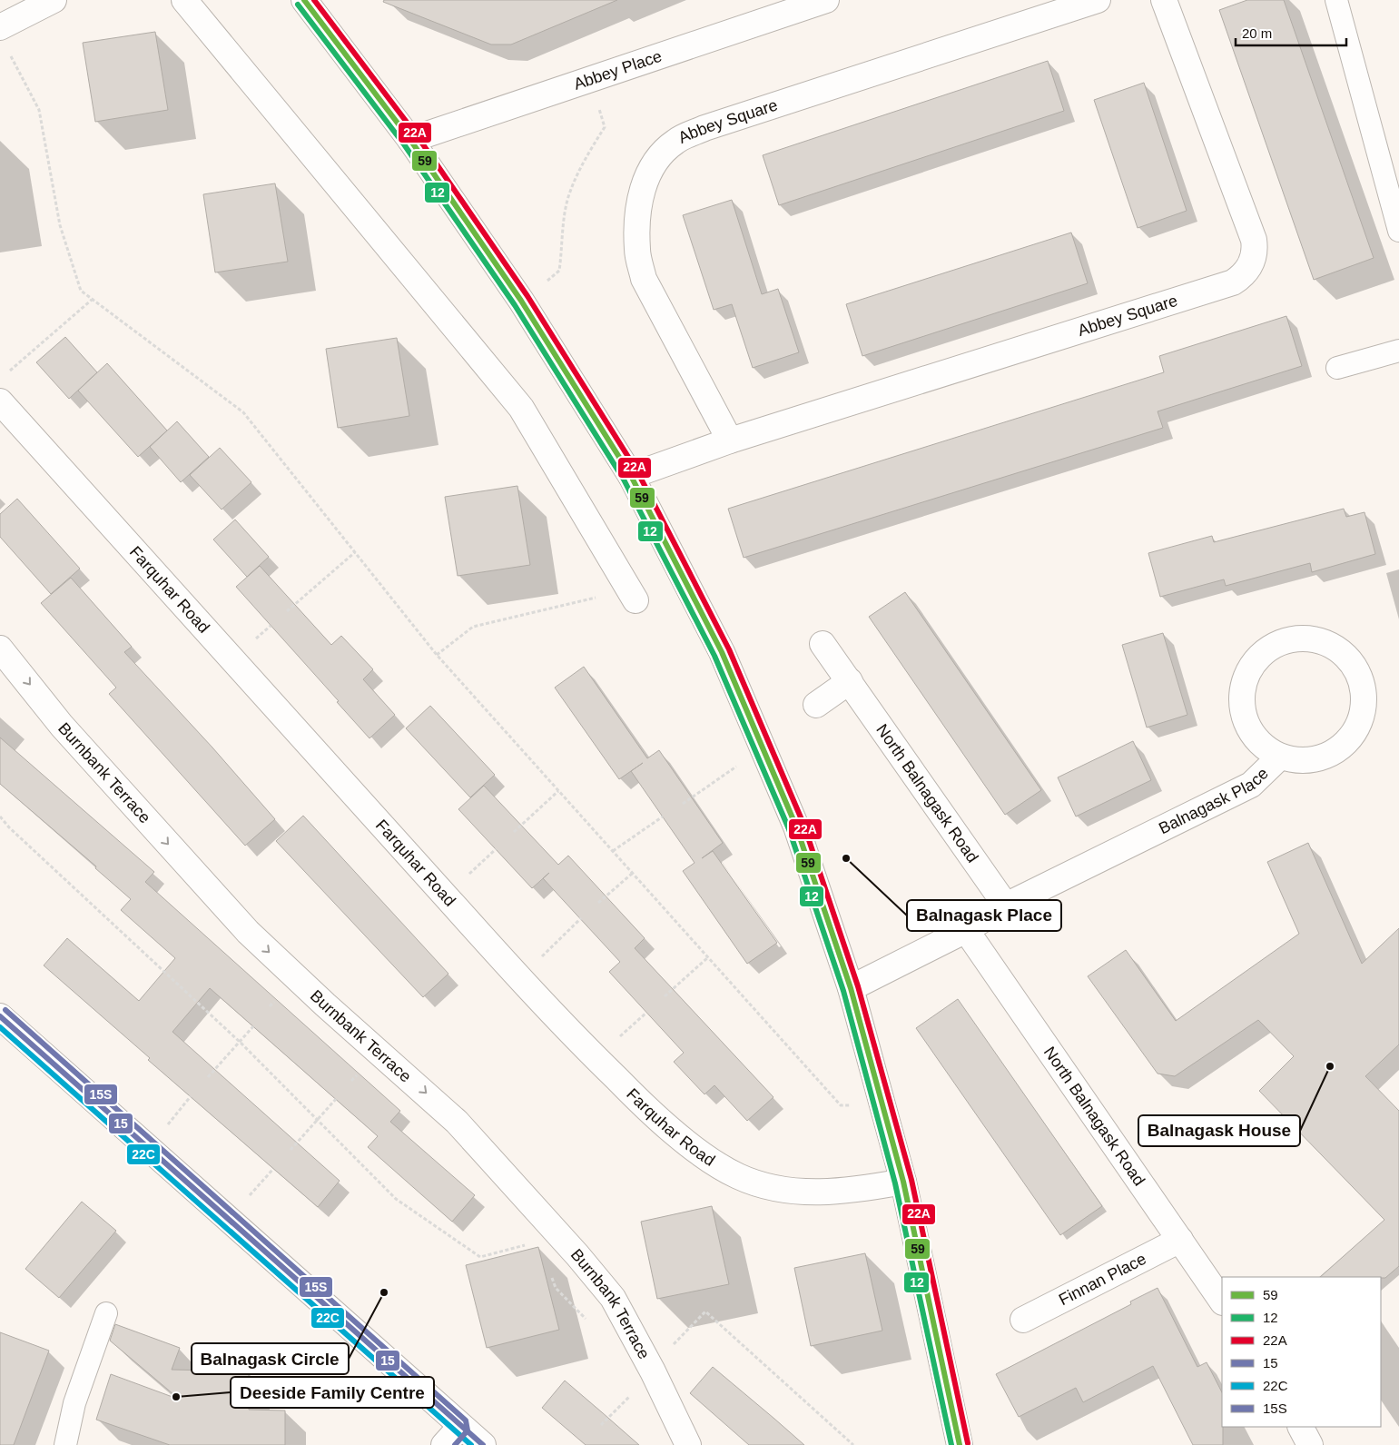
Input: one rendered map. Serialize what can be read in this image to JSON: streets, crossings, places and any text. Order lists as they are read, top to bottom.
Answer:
{
  "streets": {
    "street": [
      "Abbey Place",
      "Abbey Square",
      "Farquhar Road",
      "Burnbank Terrace",
      "North Balnagask Road",
      "Balnagask Place",
      "Finnan Place"
    ]
  },
  "crossings": [
    ["North Balnagask Road", "Balnagask Place"],
    ["North Balnagask Road", "Finnan Place"]
  ],
  "one_way": ["Burnbank Terrace"],
  "places": [
    "Balnagask Place",
    "Balnagask House",
    "Balnagask Circle",
    "Deeside Family Centre"
  ],
  "lines": [
    "transit line 59",
    "transit line 22A",
    "transit line 12",
    "transit line 15S",
    "transit line 15",
    "transit line 22C"
  ],
  "legend": [
    "59",
    "12",
    "22A",
    "15",
    "22C",
    "15S"
  ],
  "scale_bar": "20 m"
}
